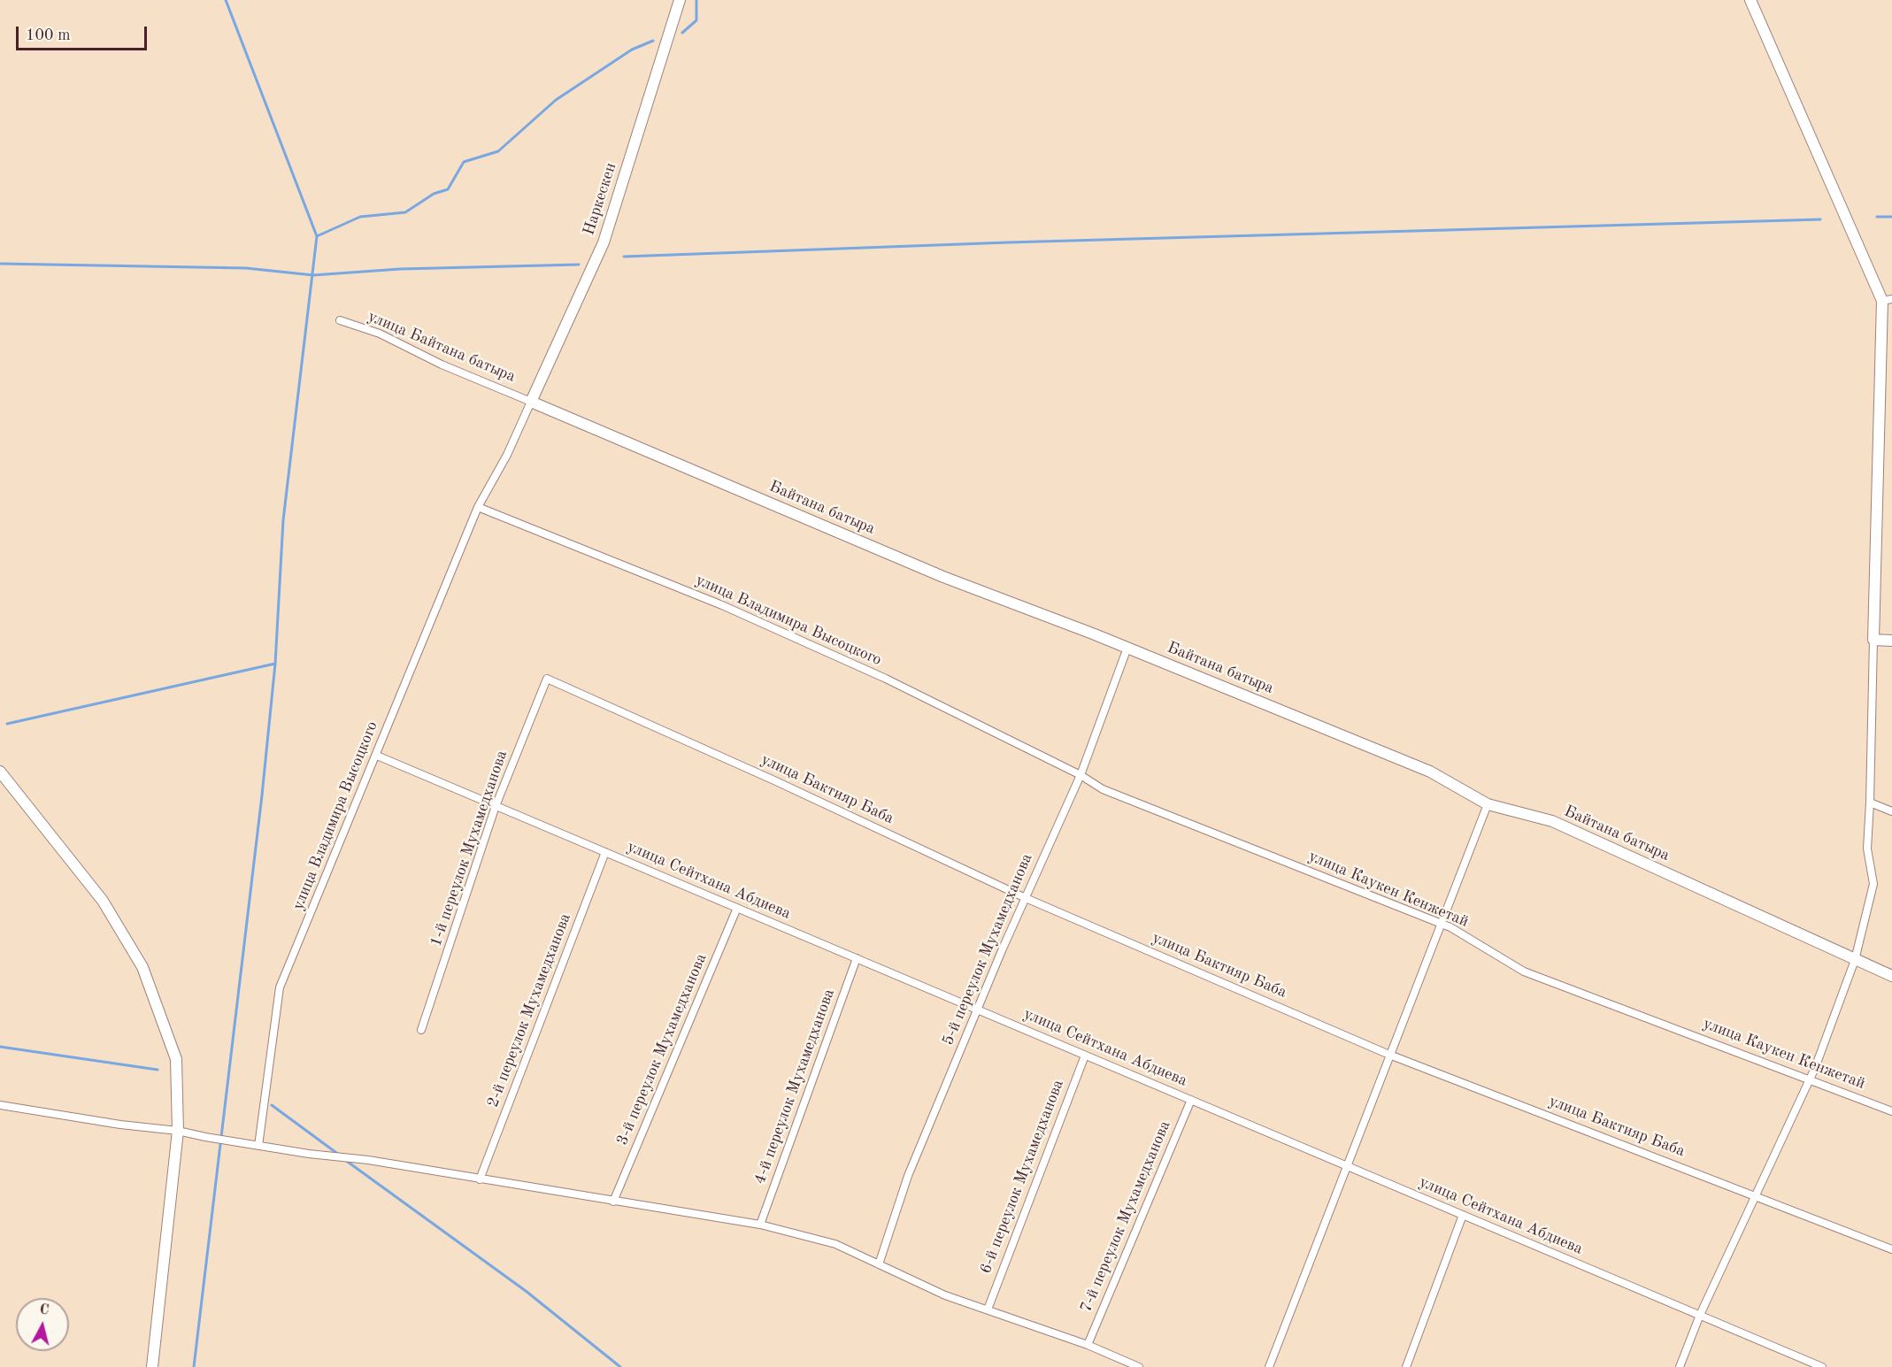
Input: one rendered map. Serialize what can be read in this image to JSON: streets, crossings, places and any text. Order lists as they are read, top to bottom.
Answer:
{
  "streets": {
    "street": [
      "Наркескен",
      "улица Байтана батыра",
      "Байтана батыра",
      "улица Владимира Высоцкого",
      "улица Бактияр Баба",
      "1-й переулок Мухамедханова",
      "улица Сейтхана Абдиева",
      "улица Каукен Кенжетай",
      "5-й переулок Мухамедханова",
      "2-й переулок Мухамедханова",
      "3-й переулок Мухамедханова",
      "4-й переулок Мухамедханова",
      "6-й переулок Мухамедханова",
      "7-й переулок Мухамедханова"
    ]
  },
  "crossings": [
    ["Наркескен", "улица Байтана батыра"],
    ["Наркескен", "Байтана батыра"],
    ["Наркескен", "улица Владимира Высоцкого"],
    ["улица Байтана батыра", "Байтана батыра"],
    ["улица Байтана батыра", "улица Владимира Высоцкого"],
    ["Байтана батыра", "улица Владимира Высоцкого"],
    ["Байтана батыра", "5-й переулок Мухамедханова"],
    ["улица Владимира Высоцкого", "улица Сейтхана Абдиева"],
    ["улица Владимира Высоцкого", "улица Каукен Кенжетай"],
    ["улица Владимира Высоцкого", "5-й переулок Мухамедханова"],
    ["улица Бактияр Баба", "1-й переулок Мухамедханова"],
    ["улица Бактияр Баба", "5-й переулок Мухамедханова"],
    ["1-й переулок Мухамедханова", "улица Сейтхана Абдиева"],
    ["улица Сейтхана Абдиева", "5-й переулок Мухамедханова"],
    ["улица Сейтхана Абдиева", "2-й переулок Мухамедханова"],
    ["улица Сейтхана Абдиева", "3-й переулок Мухамедханова"],
    ["улица Сейтхана Абдиева", "4-й переулок Мухамедханова"],
    ["улица Сейтхана Абдиева", "6-й переулок Мухамедханова"],
    ["улица Сейтхана Абдиева", "7-й переулок Мухамедханова"],
    ["улица Каукен Кенжетай", "5-й переулок Мухамедханова"]
  ],
  "scale_bar": "100 m",
  "north": "top"
}
